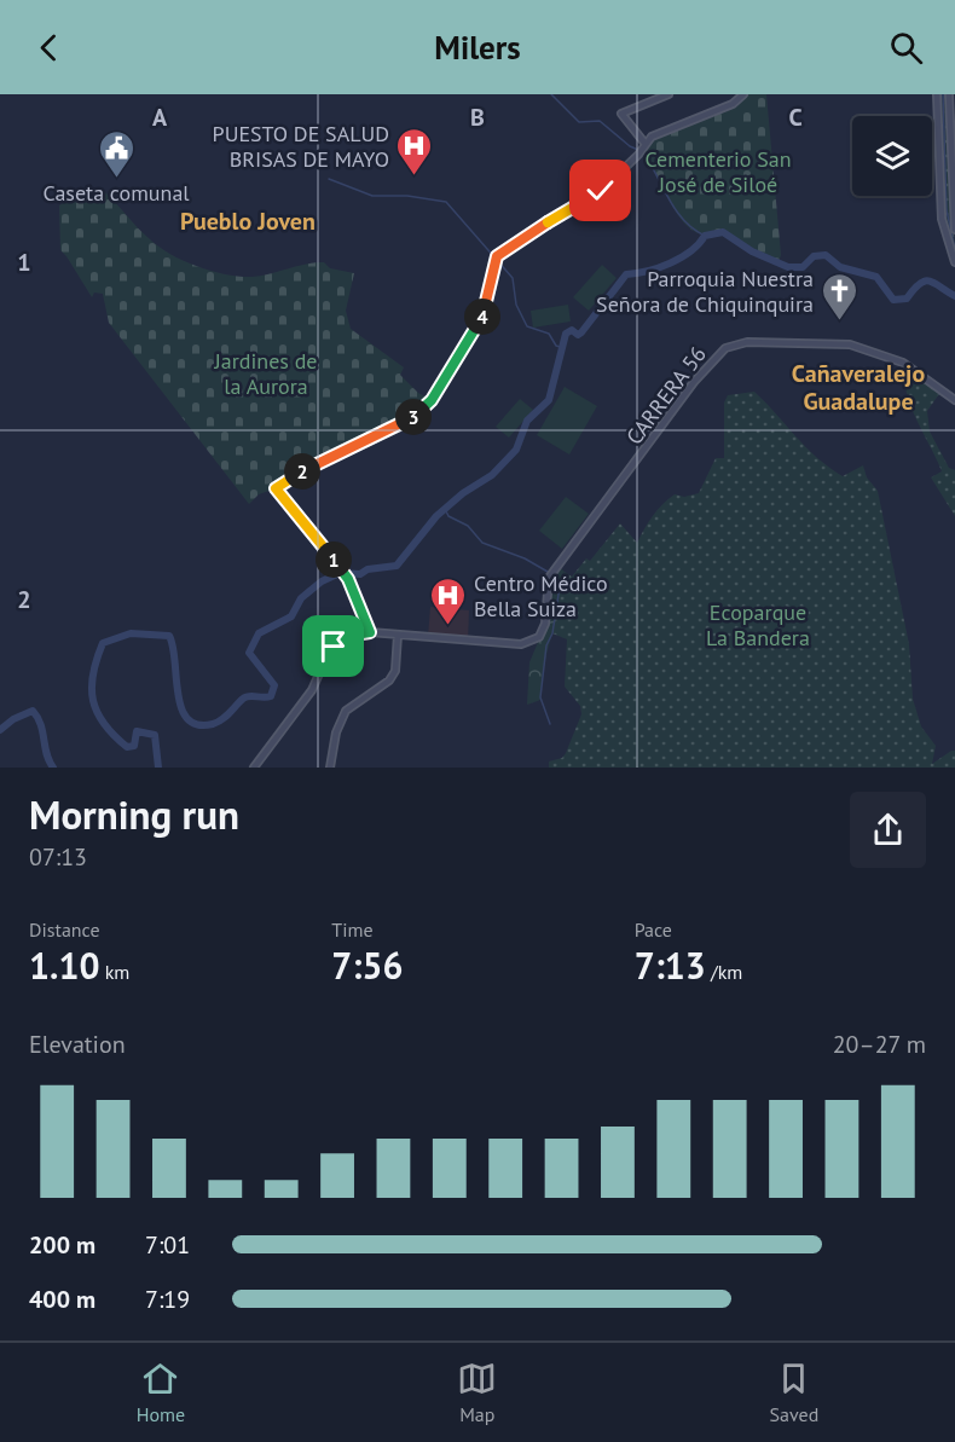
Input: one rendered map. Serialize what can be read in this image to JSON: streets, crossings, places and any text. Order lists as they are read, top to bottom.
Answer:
{
  "streets": {
    "street": ["CARRERA 56"]
  },
  "districts": ["Pueblo Joven", "Cañaveralejo Guadalupe"],
  "parks": ["Cementerio San José de Siloé", "Jardines de la Aurora", "Ecoparque La Bandera"],
  "places": {
    "hospital": ["PUESTO DE SALUD BRISAS DE MAYO", "Centro Médico Bella Suiza"],
    "public building": ["Caseta comunal"],
    "church": ["Parroquia Nuestra Señora de Chiquinquira"]
  },
  "page": {
    "header": "Milers",
    "pins": [
      "4",
      "3",
      "2",
      "1"
    ],
    "heading": ["Morning run", "07:13"],
    "stats": [
      ["Distance", "1.10 km"],
      ["Time", "7:56"],
      ["Pace", "7:13 /km"]
    ],
    "chart": ["Elevation", "20–27 m"],
    "list": [
      {
        "name": "200 m",
        "note": "7:01"
      },
      {
        "name": "400 m",
        "note": "7:19"
      }
    ],
    "tabs": ["Home", "Map", "Saved"]
  },
  "grid": {
    "columns": ["A", "B", "C"],
    "rows": ["1", "2"]
  }
}
